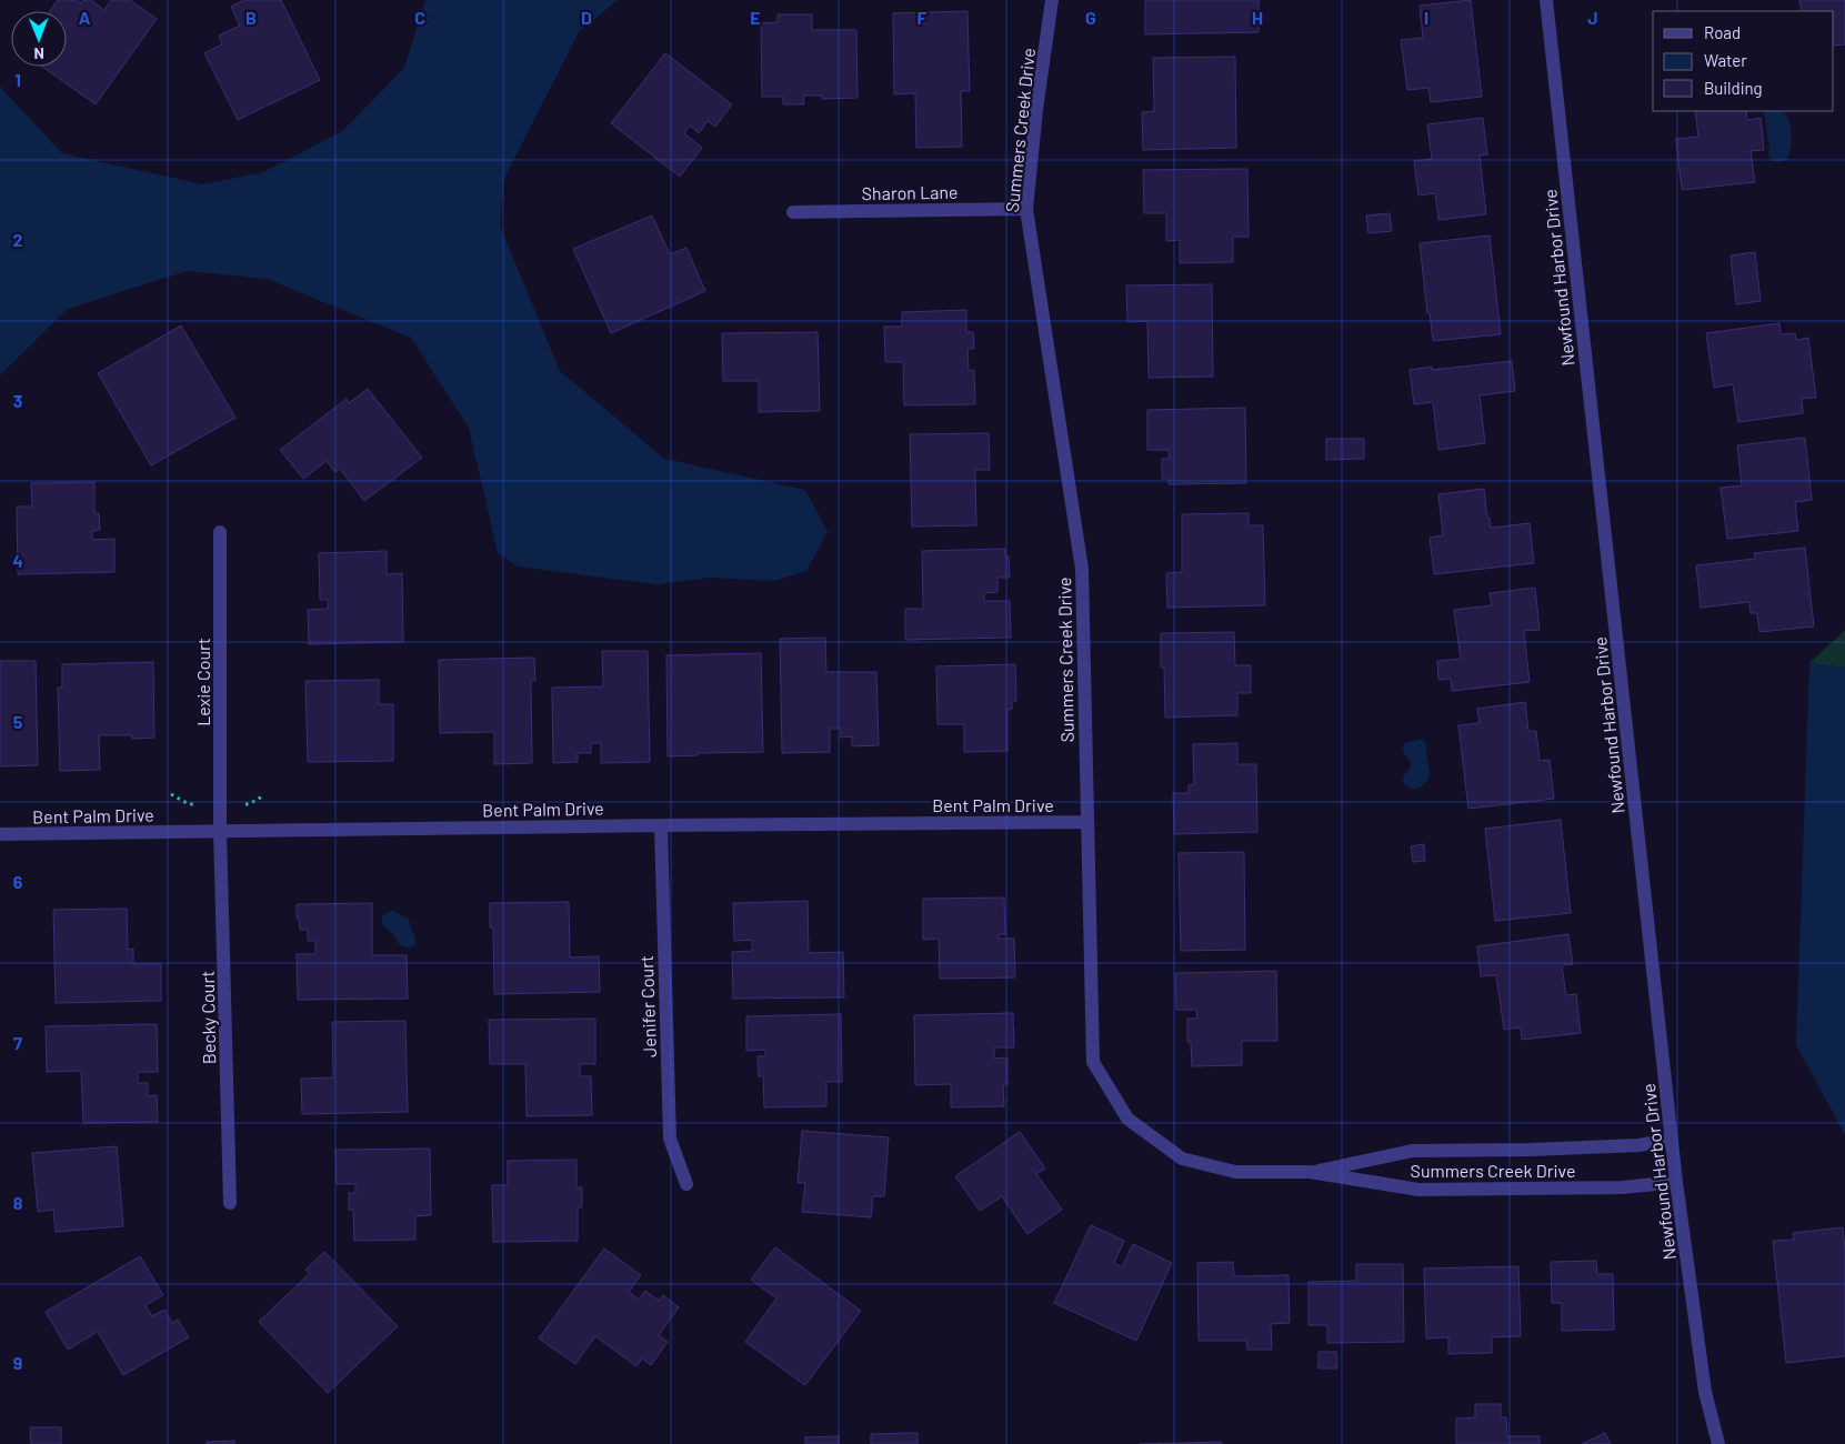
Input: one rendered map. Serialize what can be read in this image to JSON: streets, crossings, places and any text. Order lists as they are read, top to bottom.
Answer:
{
  "streets": {
    "street": [
      "Summers Creek Drive",
      "Sharon Lane",
      "Newfound Harbor Drive",
      "Lexie Court",
      "Bent Palm Drive",
      "Jenifer Court",
      "Becky Court"
    ]
  },
  "crossings": [
    ["Summers Creek Drive", "Sharon Lane"],
    ["Summers Creek Drive", "Newfound Harbor Drive"],
    ["Summers Creek Drive", "Bent Palm Drive"],
    ["Lexie Court", "Bent Palm Drive"],
    ["Lexie Court", "Becky Court"],
    ["Bent Palm Drive", "Jenifer Court"],
    ["Bent Palm Drive", "Becky Court"]
  ],
  "legend": ["Road", "Water", "Building"],
  "north": "bottom",
  "grid": {
    "columns": [
      "A",
      "B",
      "C",
      "D",
      "E",
      "F",
      "G",
      "H",
      "I",
      "J"
    ],
    "rows": [
      "1",
      "2",
      "3",
      "4",
      "5",
      "6",
      "7",
      "8",
      "9"
    ]
  }
}
